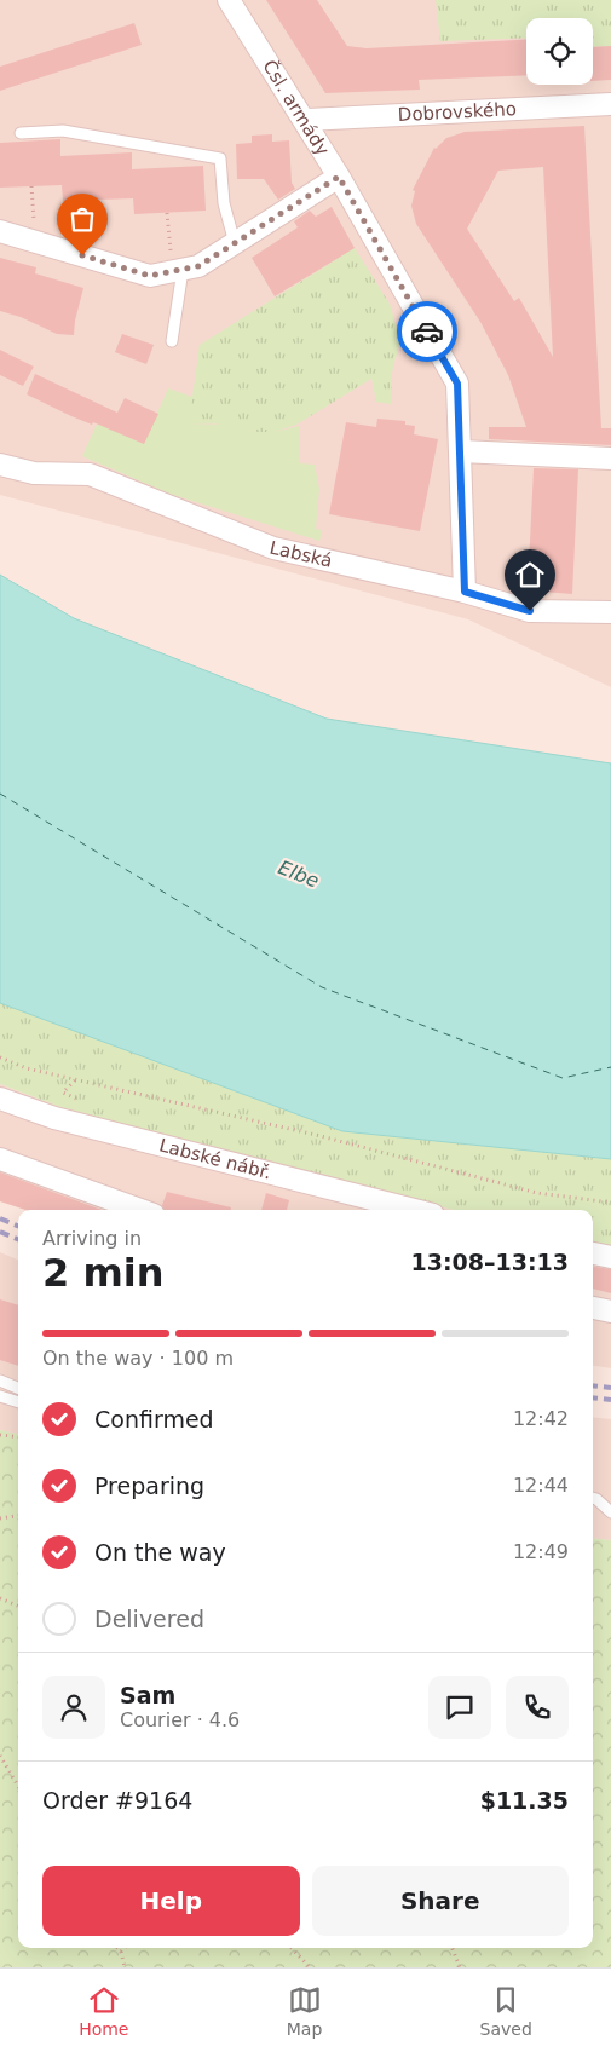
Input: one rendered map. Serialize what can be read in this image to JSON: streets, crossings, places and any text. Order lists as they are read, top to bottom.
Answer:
{
  "streets": {
    "street": [
      "Čsl. armády",
      "Dobrovského",
      "Labská",
      "Labské nábř."
    ]
  },
  "crossings": [
    ["Čsl. armády", "Dobrovského"],
    ["Čsl. armády", "Labská"]
  ],
  "water": ["Elbe"],
  "page": {
    "heading": ["2 min", "Arriving in", "13:08–13:13"],
    "panel": [
      "Sam",
      "Courier · 4.6",
      "Order #9164",
      "$11.35"
    ],
    "bar": "On the way · 100 m",
    "list": [
      ["Confirmed", "12:42"],
      ["Preparing", "12:44"],
      ["On the way", "12:49"],
      "Delivered"
    ],
    "buttons": ["Help", "Share"],
    "tabs": ["Home", "Map", "Saved"]
  }
}
